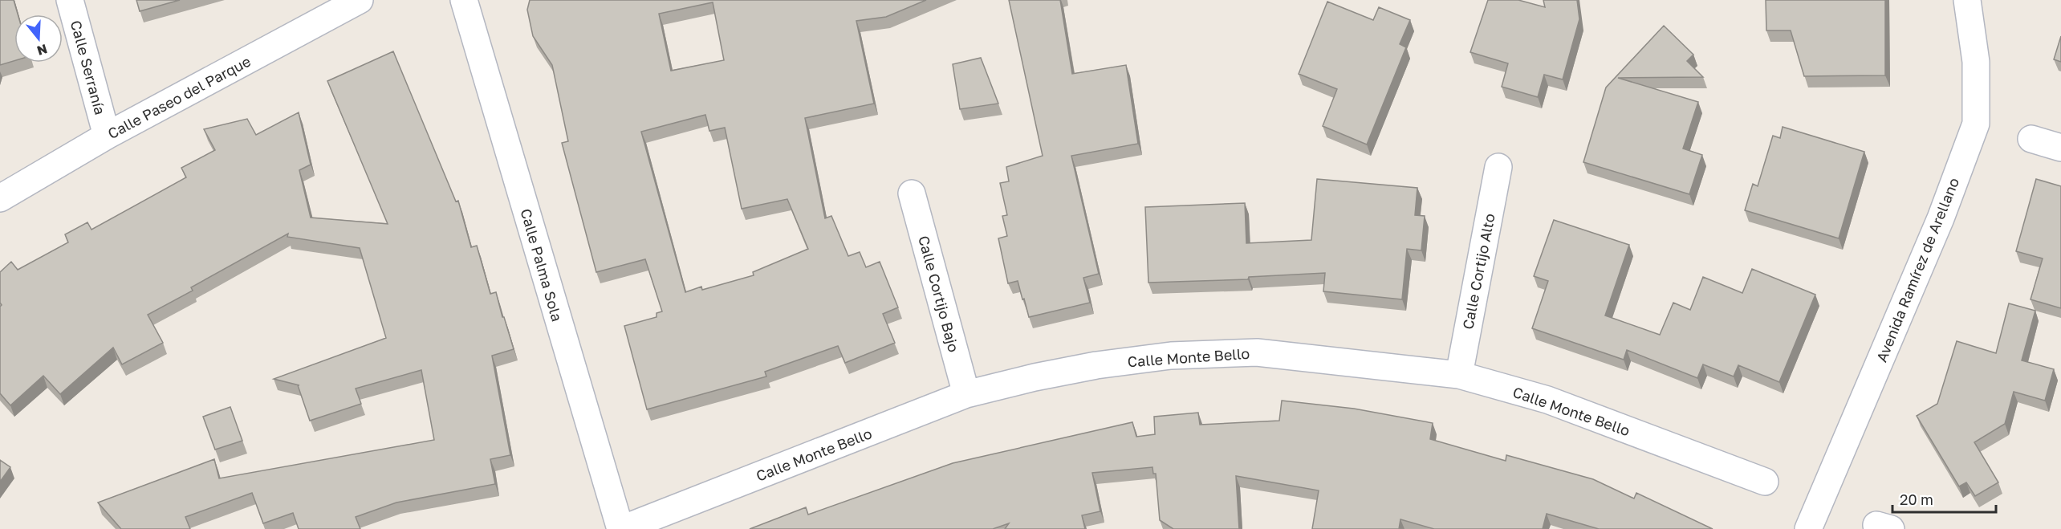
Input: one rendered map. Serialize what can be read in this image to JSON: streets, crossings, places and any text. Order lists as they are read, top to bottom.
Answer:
{
  "streets": {
    "street": [
      "Calle Serranía",
      "Calle Paseo del Parque",
      "Calle Palma Sola",
      "Avenida Ramírez de Arellano",
      "Calle Cortijo Alto",
      "Calle Cortijo Bajo",
      "Calle Monte Bello"
    ]
  },
  "crossings": [
    ["Calle Serranía", "Calle Paseo del Parque"],
    ["Calle Palma Sola", "Calle Monte Bello"],
    ["Calle Cortijo Alto", "Calle Monte Bello"],
    ["Calle Cortijo Bajo", "Calle Monte Bello"]
  ],
  "scale_bar": "20 m",
  "north": "bottom"
}
